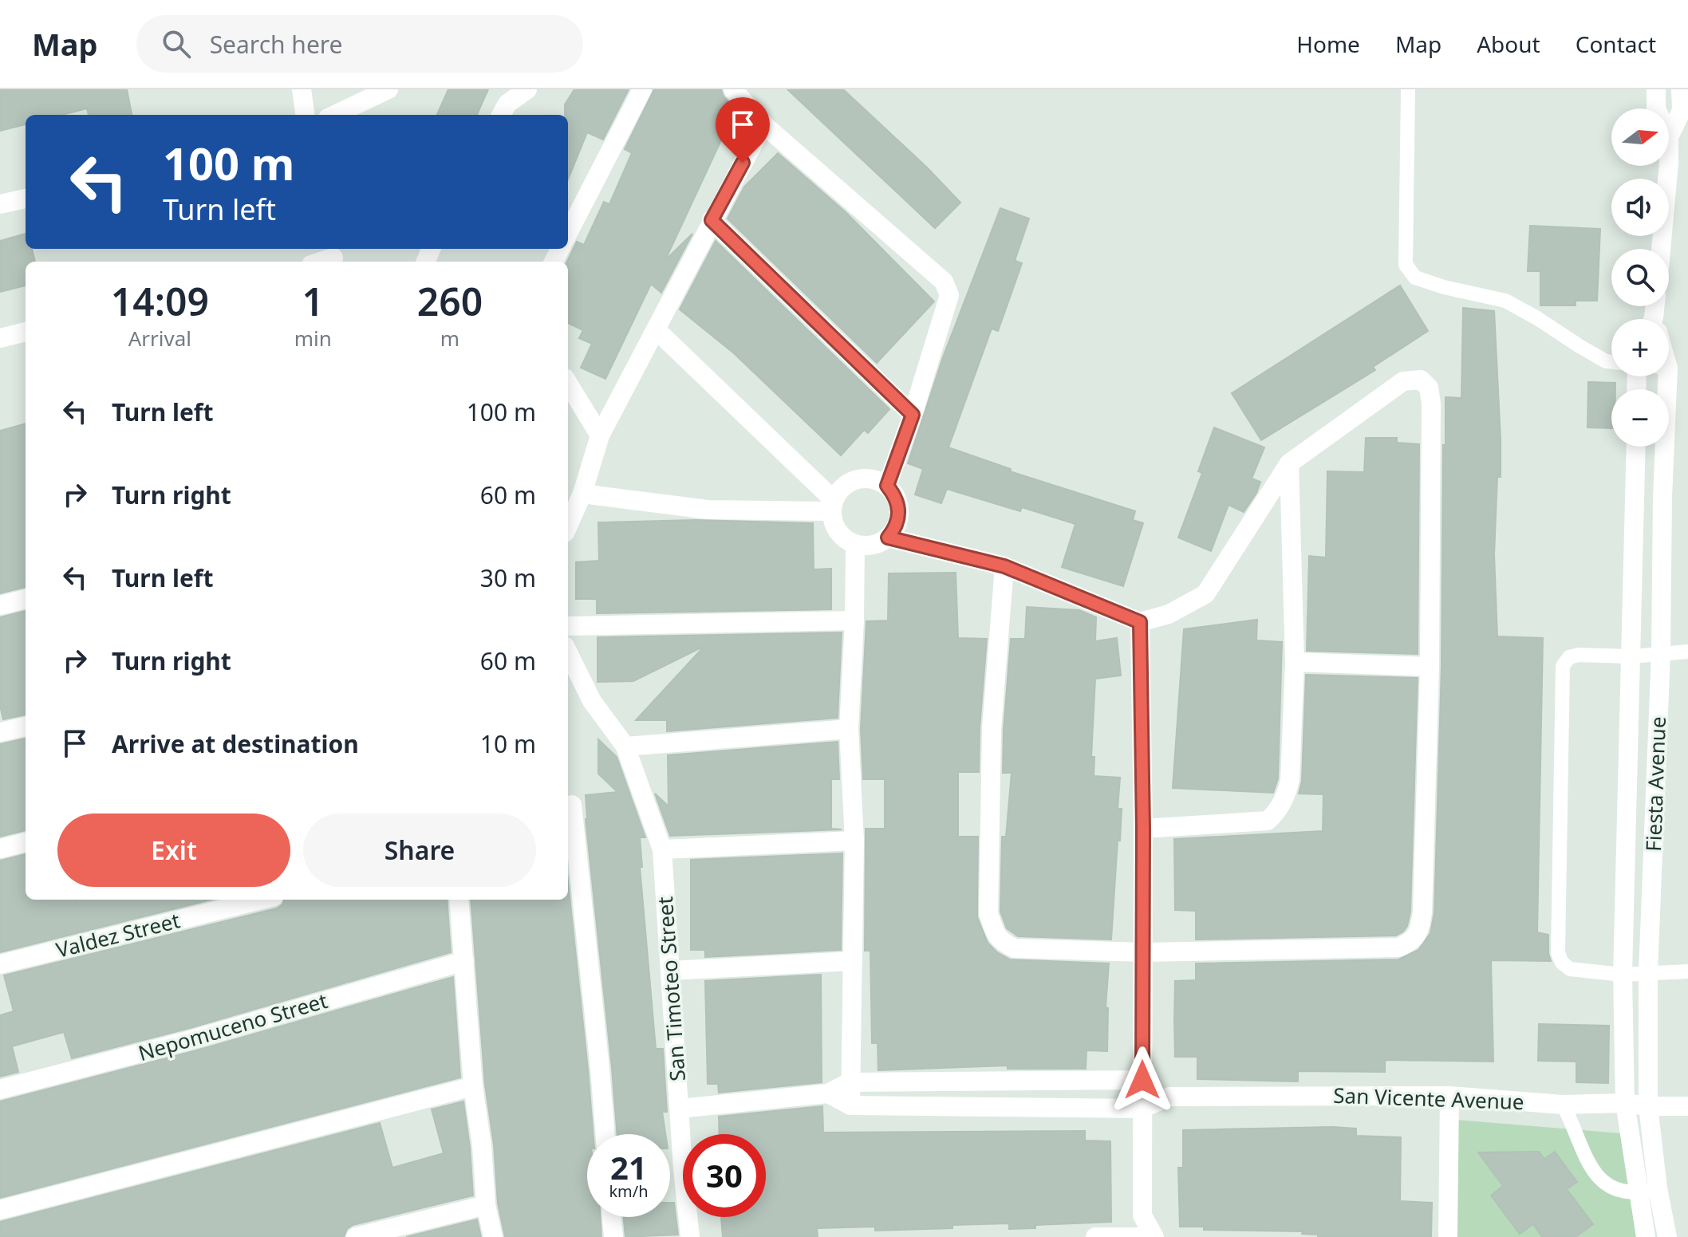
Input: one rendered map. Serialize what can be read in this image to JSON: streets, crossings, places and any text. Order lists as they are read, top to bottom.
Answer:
{
  "streets": {
    "street": [
      "Fiesta Avenue",
      "Valdez Street",
      "San Timoteo Street",
      "Nepomuceno Street",
      "San Vicente Avenue"
    ]
  },
  "crossings": [
    ["Fiesta Avenue", "San Vicente Avenue"]
  ],
  "north": "right",
  "page": {
    "header": "Map",
    "search": "Search here",
    "nav": [
      "Home",
      "Map",
      "About",
      "Contact"
    ],
    "map_buttons": ["+", "−"],
    "turn": ["100 m", "Turn left"],
    "eta": [
      "14:09",
      "Arrival",
      "1",
      "min",
      "260",
      "m"
    ],
    "list": [
      {
        "name": "Turn left",
        "value": "100 m"
      },
      {
        "name": "Turn right",
        "value": "60 m"
      },
      {
        "name": "Turn left",
        "value": "30 m"
      },
      {
        "name": "Turn right",
        "value": "60 m"
      },
      {
        "name": "Arrive at destination",
        "value": "10 m"
      }
    ],
    "buttons": ["Exit", "Share"],
    "speed": "21 km/h",
    "limit": "30"
  }
}
